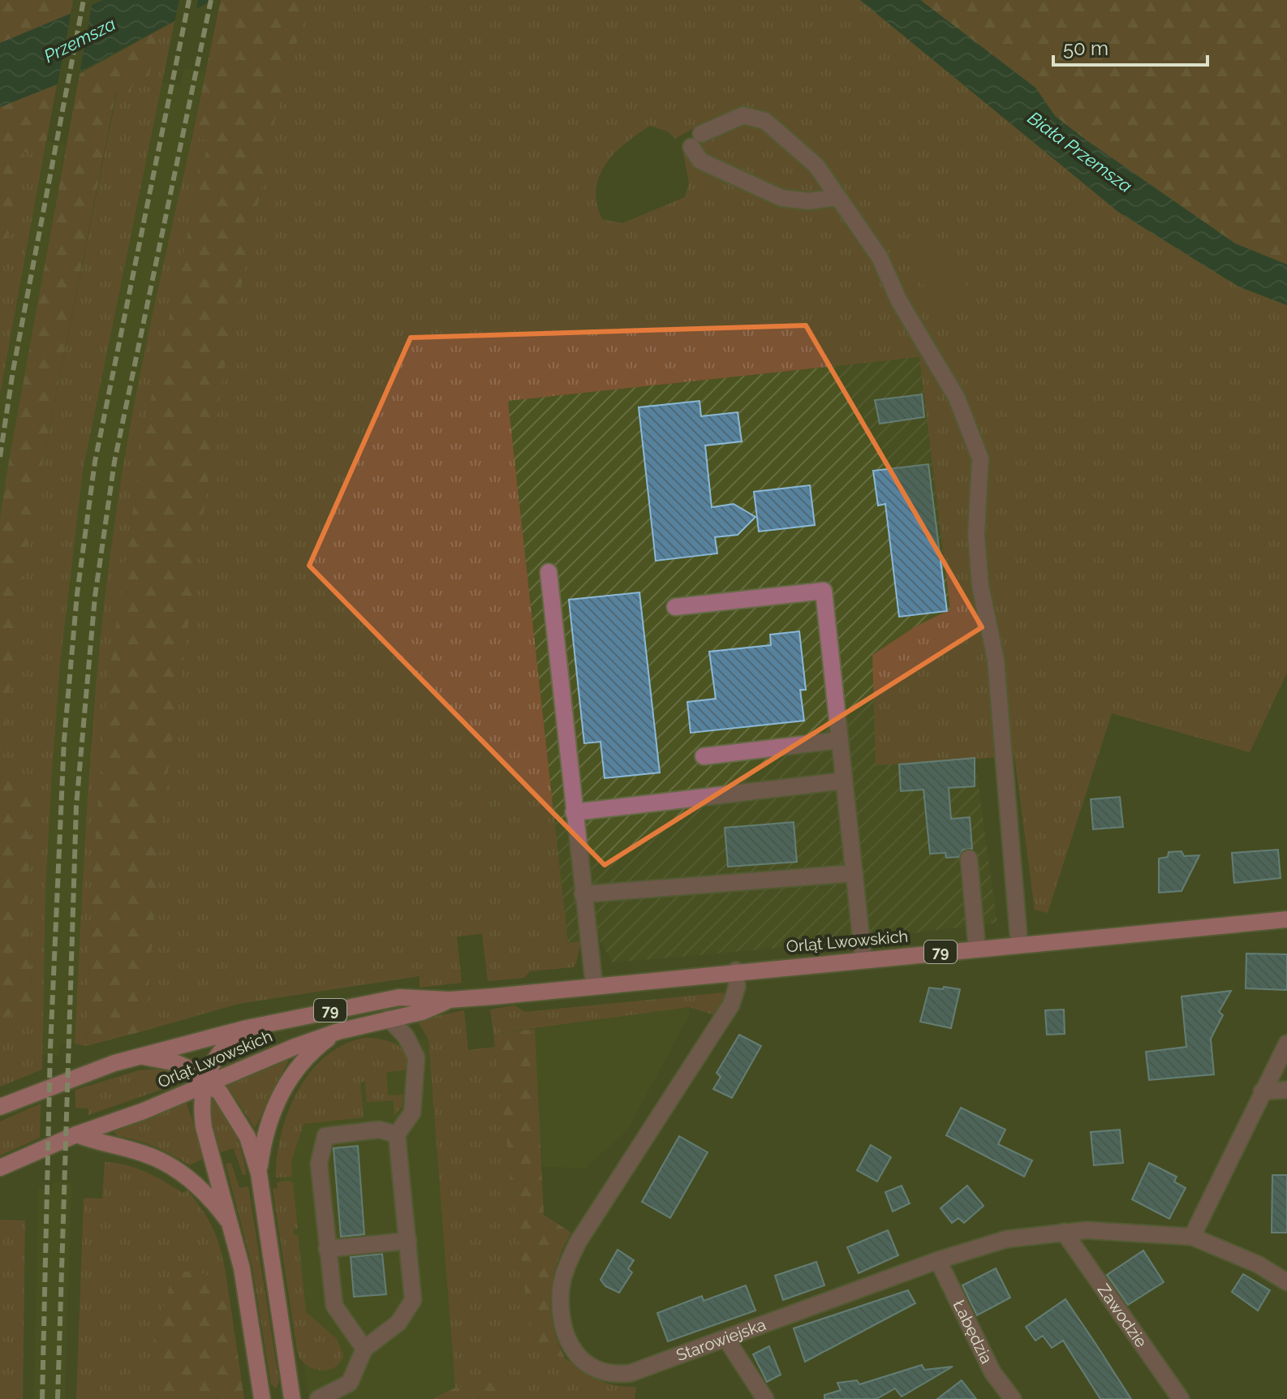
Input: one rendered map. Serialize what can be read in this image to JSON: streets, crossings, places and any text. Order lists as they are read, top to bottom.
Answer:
{
  "streets": {
    "main road": ["Orląt Lwowskich", "79"],
    "street": ["Zawodzie", "Łabędzia", "Starowiejska"]
  },
  "crossings": [
    ["Orląt Lwowskich", "Starowiejska"],
    ["Zawodzie", "Starowiejska"],
    ["Łabędzia", "Starowiejska"]
  ],
  "water": ["Przemsza", "Biała Przemsza"],
  "scale_bar": "50 m"
}
